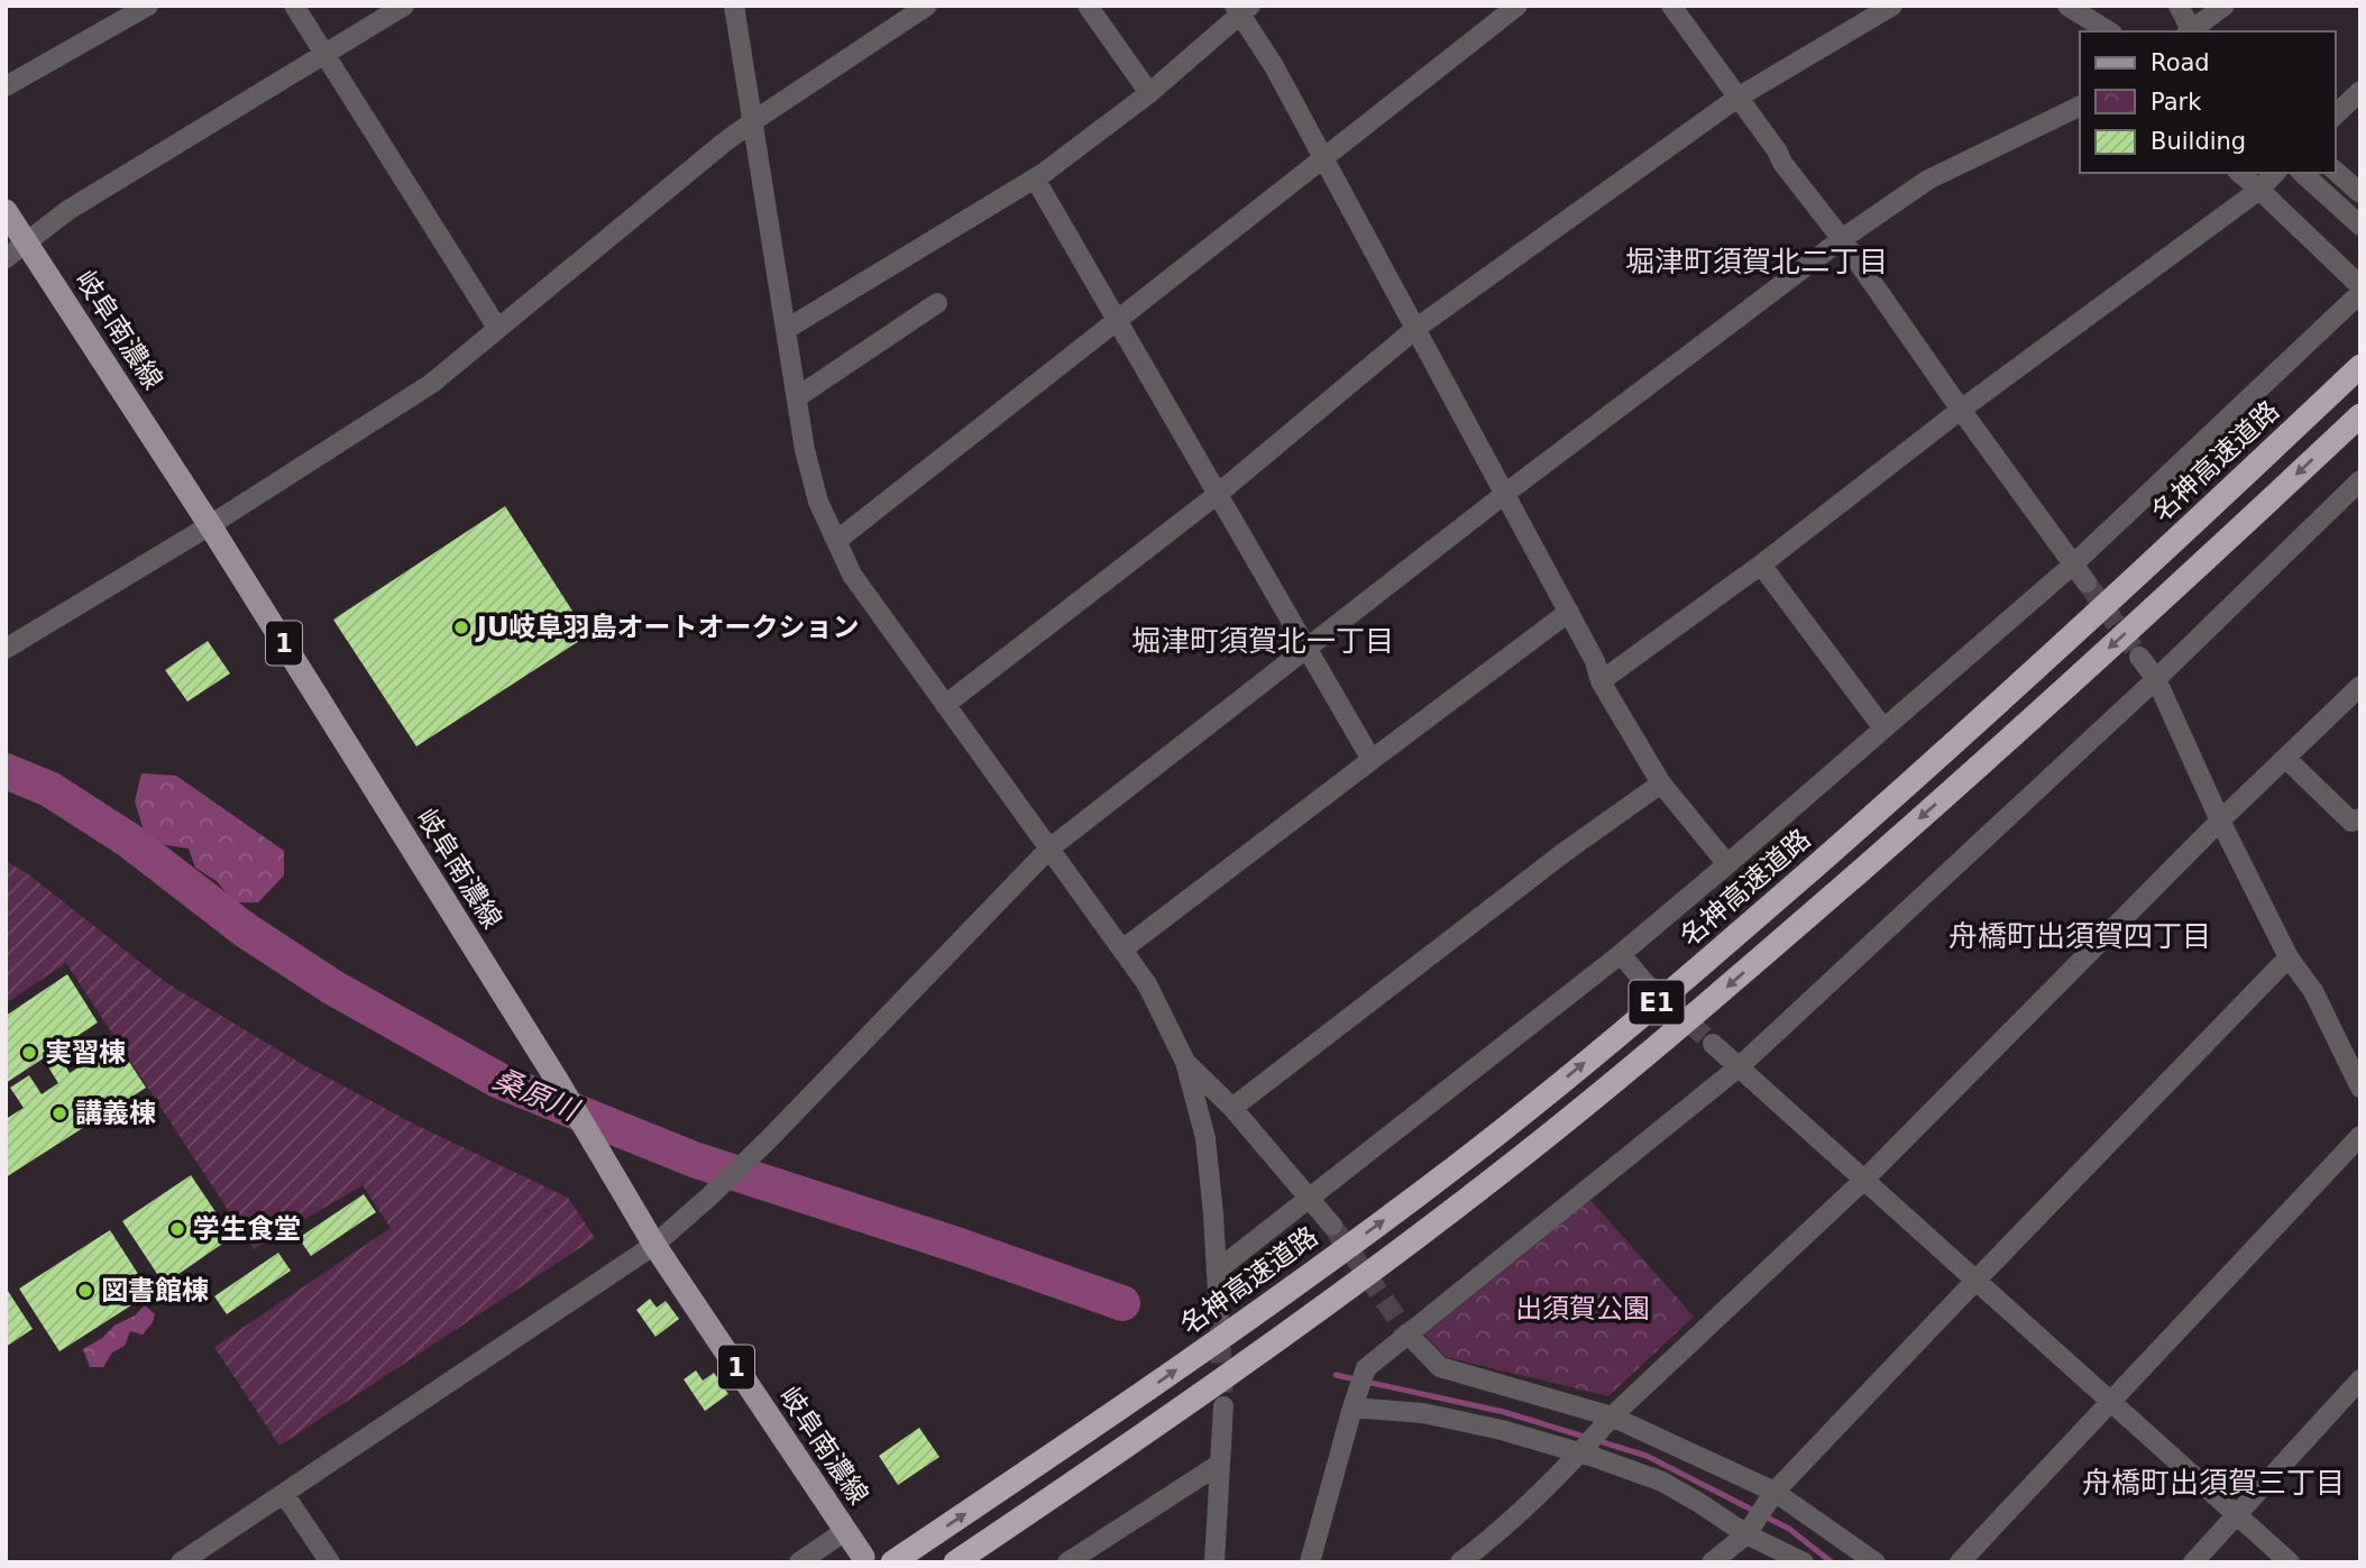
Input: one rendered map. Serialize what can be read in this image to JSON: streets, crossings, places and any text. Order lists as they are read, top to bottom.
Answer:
{
  "streets": {
    "highway": ["名神高速道路", "E1"],
    "main road": ["岐阜南濃線", "1"]
  },
  "districts": [
    "堀津町須賀北二丁目",
    "堀津町須賀北一丁目",
    "舟橋町出須賀四丁目",
    "舟橋町出須賀三丁目"
  ],
  "water": ["桑原川"],
  "parks": ["出須賀公園"],
  "places": [
    "JU岐阜羽島オートオークション",
    "実習棟",
    "講義棟",
    "学生食堂",
    "図書館棟"
  ],
  "legend": ["Road", "Park", "Building"]
}
